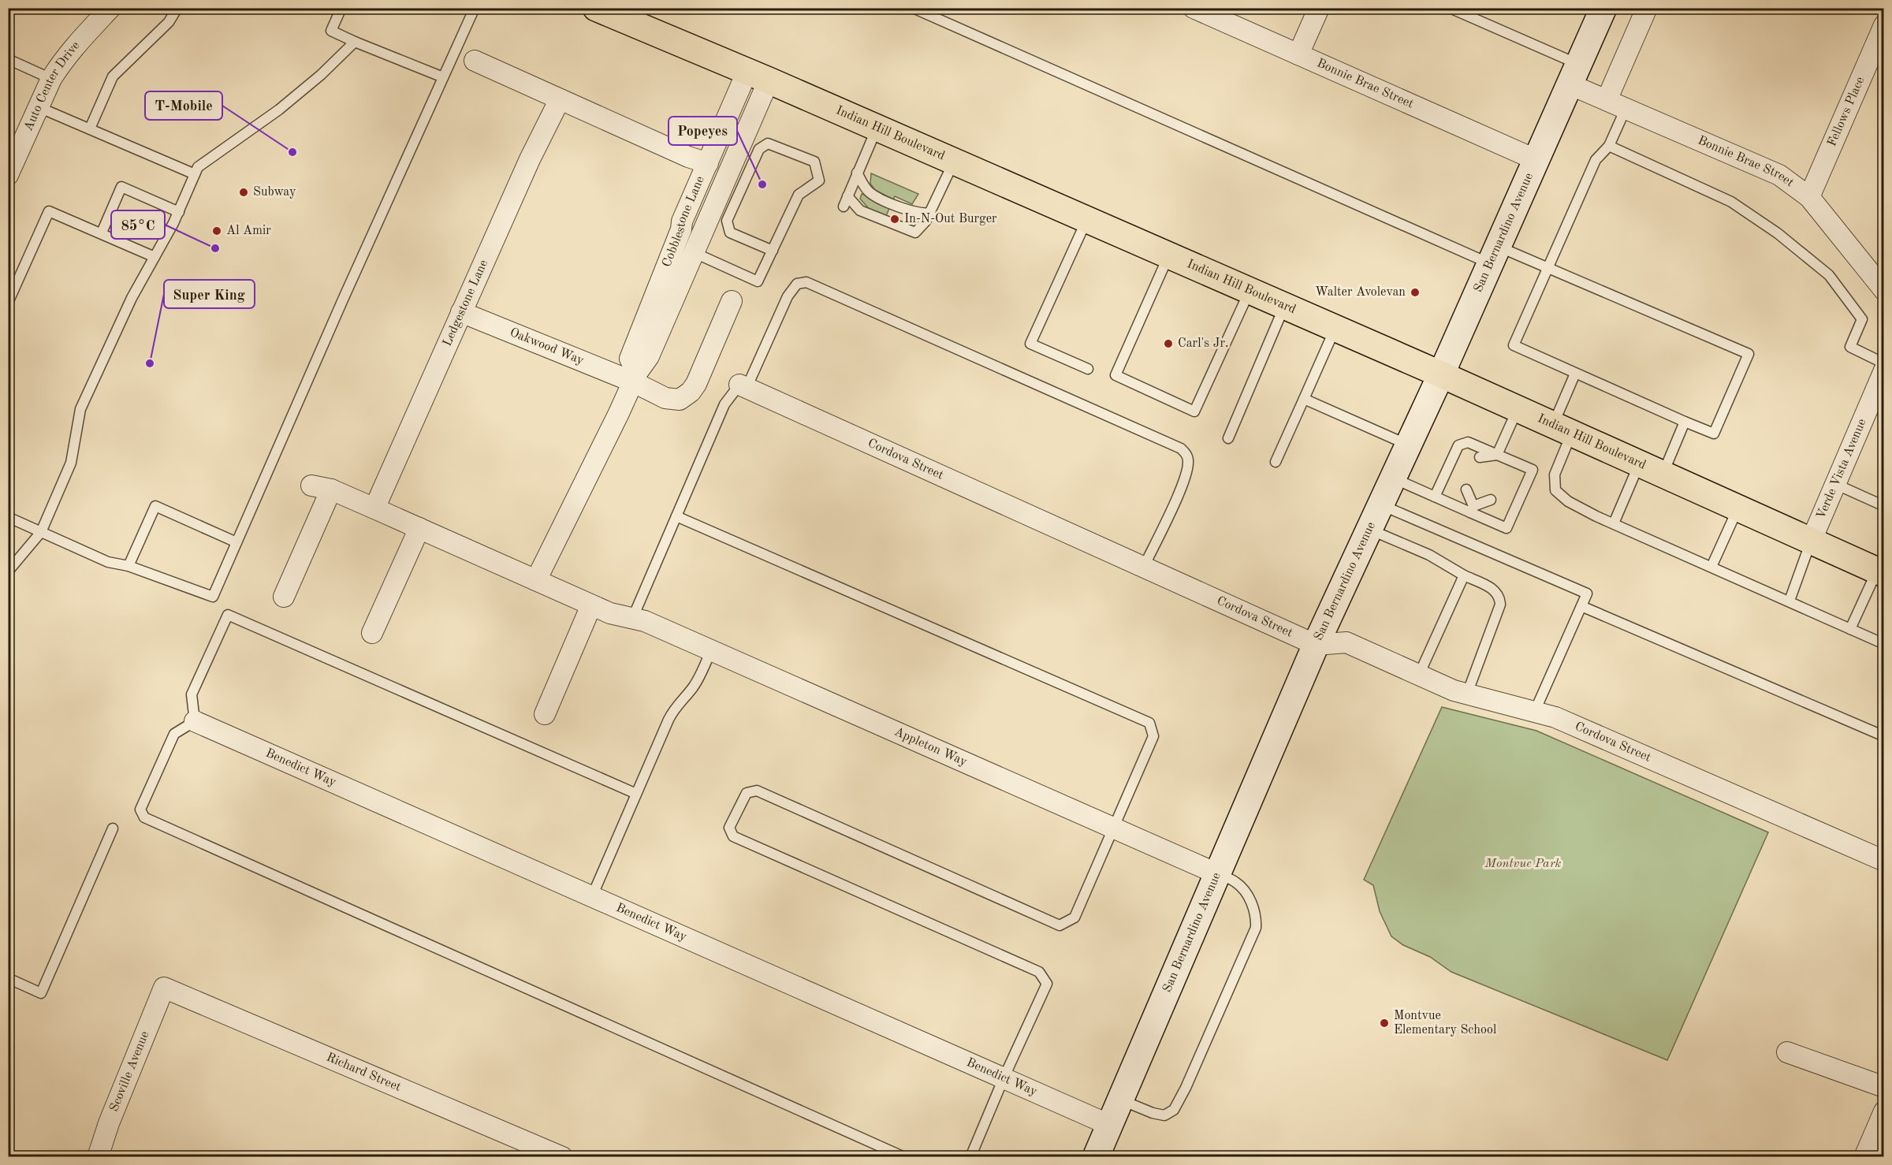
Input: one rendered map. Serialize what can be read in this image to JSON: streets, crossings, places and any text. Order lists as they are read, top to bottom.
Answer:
{
  "streets": {
    "main road": ["Indian Hill Boulevard", "San Bernardino Avenue"],
    "street": [
      "Bonnie Brae Street",
      "Auto Center Drive",
      "Fellows Place",
      "Cobblestone Lane",
      "Ledgestone Lane",
      "Oakwood Way",
      "Cordova Street",
      "Verde Vista Avenue",
      "Appleton Way",
      "Benedict Way",
      "Scoville Avenue",
      "Richard Street"
    ]
  },
  "crossings": [
    ["Bonnie Brae Street", "Fellows Place"],
    ["Bonnie Brae Street", "San Bernardino Avenue"],
    ["Indian Hill Boulevard", "Cobblestone Lane"],
    ["Indian Hill Boulevard", "San Bernardino Avenue"],
    ["Indian Hill Boulevard", "Verde Vista Avenue"],
    ["Cobblestone Lane", "Oakwood Way"],
    ["Cobblestone Lane", "Appleton Way"],
    ["San Bernardino Avenue", "Cordova Street"],
    ["San Bernardino Avenue", "Appleton Way"],
    ["San Bernardino Avenue", "Benedict Way"],
    ["Ledgestone Lane", "Oakwood Way"],
    ["Ledgestone Lane", "Appleton Way"],
    ["Scoville Avenue", "Richard Street"]
  ],
  "parks": ["Montvue Park"],
  "places": [
    "T-Mobile",
    "Popeyes",
    "Subway",
    "In-N-Out Burger",
    "Al Amir",
    "85°C",
    "Walter Avolevan",
    "Carl's Jr.",
    "Super King",
    "Montvue Elementary School"
  ]
}
